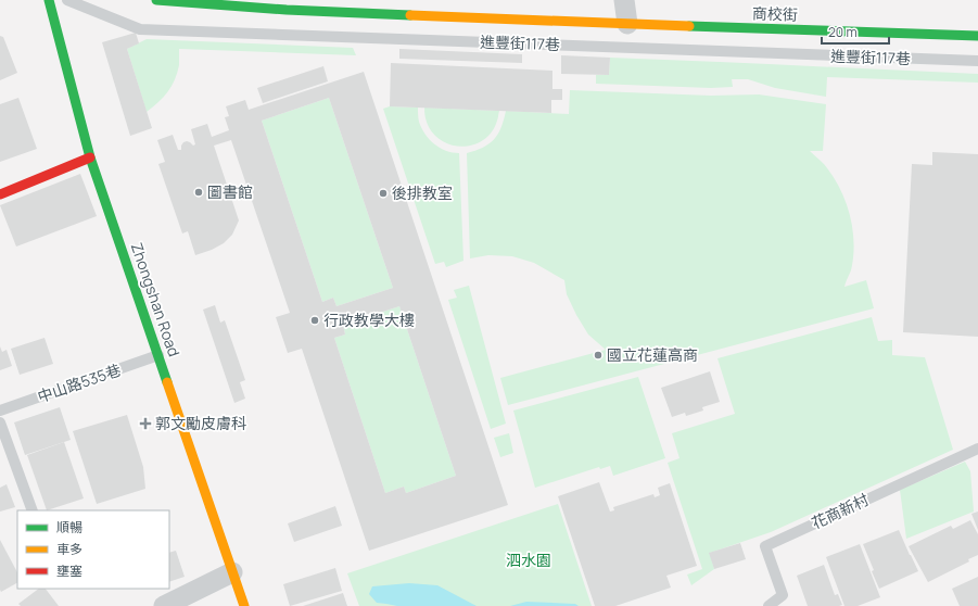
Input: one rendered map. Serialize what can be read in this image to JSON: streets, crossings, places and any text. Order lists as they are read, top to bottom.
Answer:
{
  "streets": {
    "street": ["商校街", "Zhongshan Road"],
    "lane": ["進豐街117巷", "中山路535巷", "花商新村"]
  },
  "crossings": [
    ["Zhongshan Road", "中山路535巷"]
  ],
  "parks": ["泗水園"],
  "places": {
    "other": [
      "圖書館",
      "後排教室",
      "行政教學大樓",
      "國立花蓮高商"
    ],
    "health": ["郭文勵皮膚科"]
  },
  "legend": ["順暢", "車多", "壅塞"],
  "scale_bar": "20 m"
}
